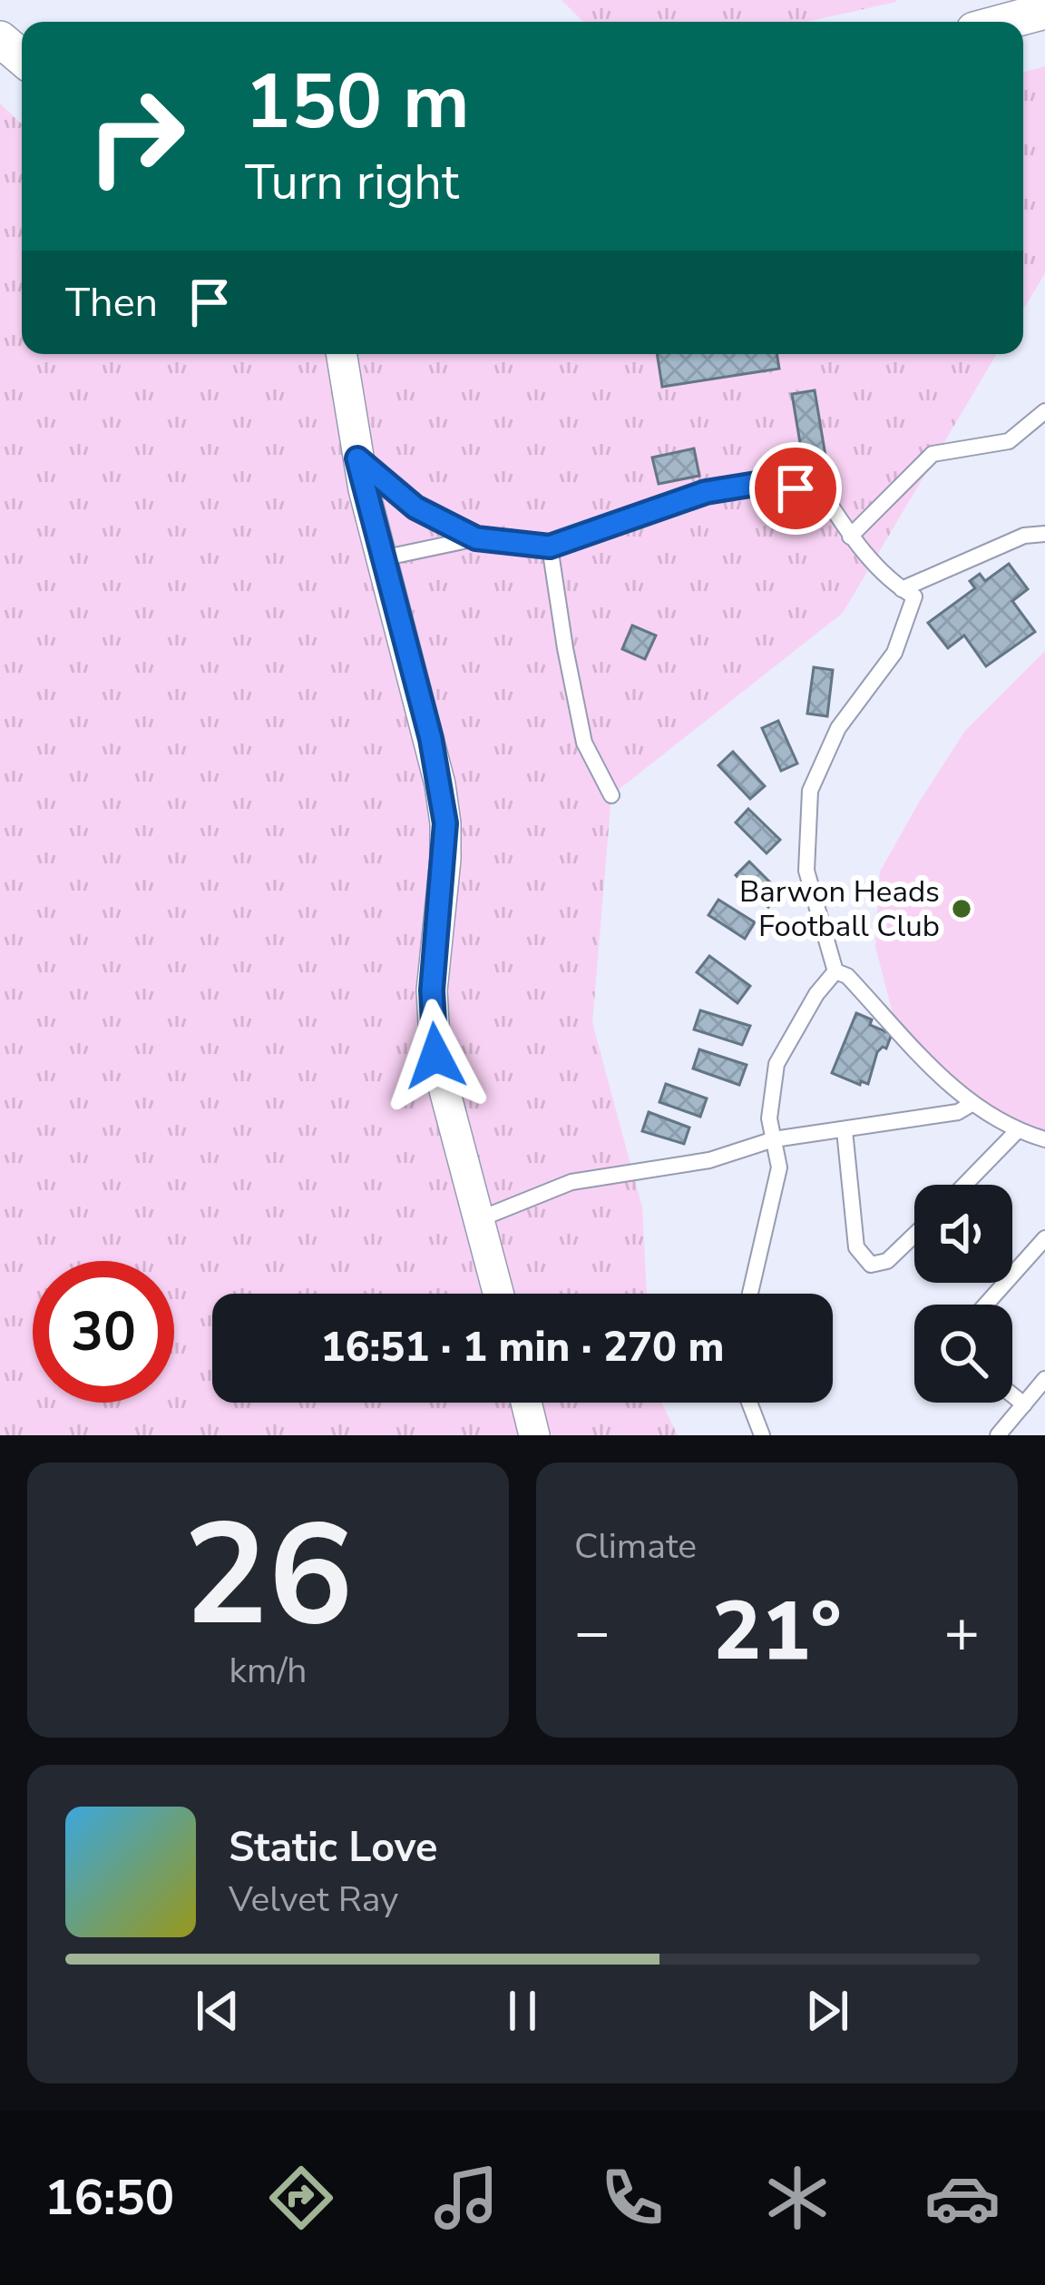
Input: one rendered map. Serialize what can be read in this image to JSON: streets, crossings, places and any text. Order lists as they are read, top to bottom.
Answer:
{
  "places": ["Barwon Heads Football Club"],
  "page": {
    "turn": ["150 m", "Turn right"],
    "then": "Then",
    "limit": "30",
    "trip": "16:51 · 1 min · 270 m",
    "tile": [
      ["26", "km/h"],
      "Climate"
    ],
    "heat": ["−", "21°", "+"],
    "song": ["Static Love", "Velvet Ray"],
    "tabs": "16:50"
  }
}
